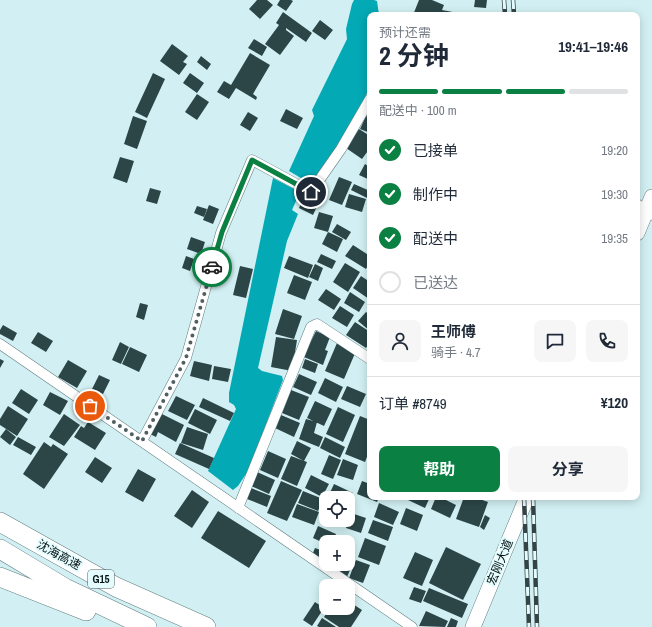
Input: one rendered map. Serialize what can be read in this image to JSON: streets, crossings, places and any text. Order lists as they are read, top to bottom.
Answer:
{
  "streets": {
    "highway": ["沈海高速", "G15"],
    "street": ["宏刚大道"]
  },
  "page": {
    "heading": ["2 分钟", "预计还需", "19:41–19:46"],
    "panel": [
      "王师傅",
      "骑手 · 4.7",
      "订单 #8749",
      "¥120"
    ],
    "bar": "配送中 · 100 m",
    "list": [
      ["已接单", "19:20"],
      ["制作中", "19:30"],
      ["配送中", "19:35"],
      "已送达"
    ],
    "buttons": ["帮助", "分享"],
    "map_buttons": ["+", "−"]
  }
}
